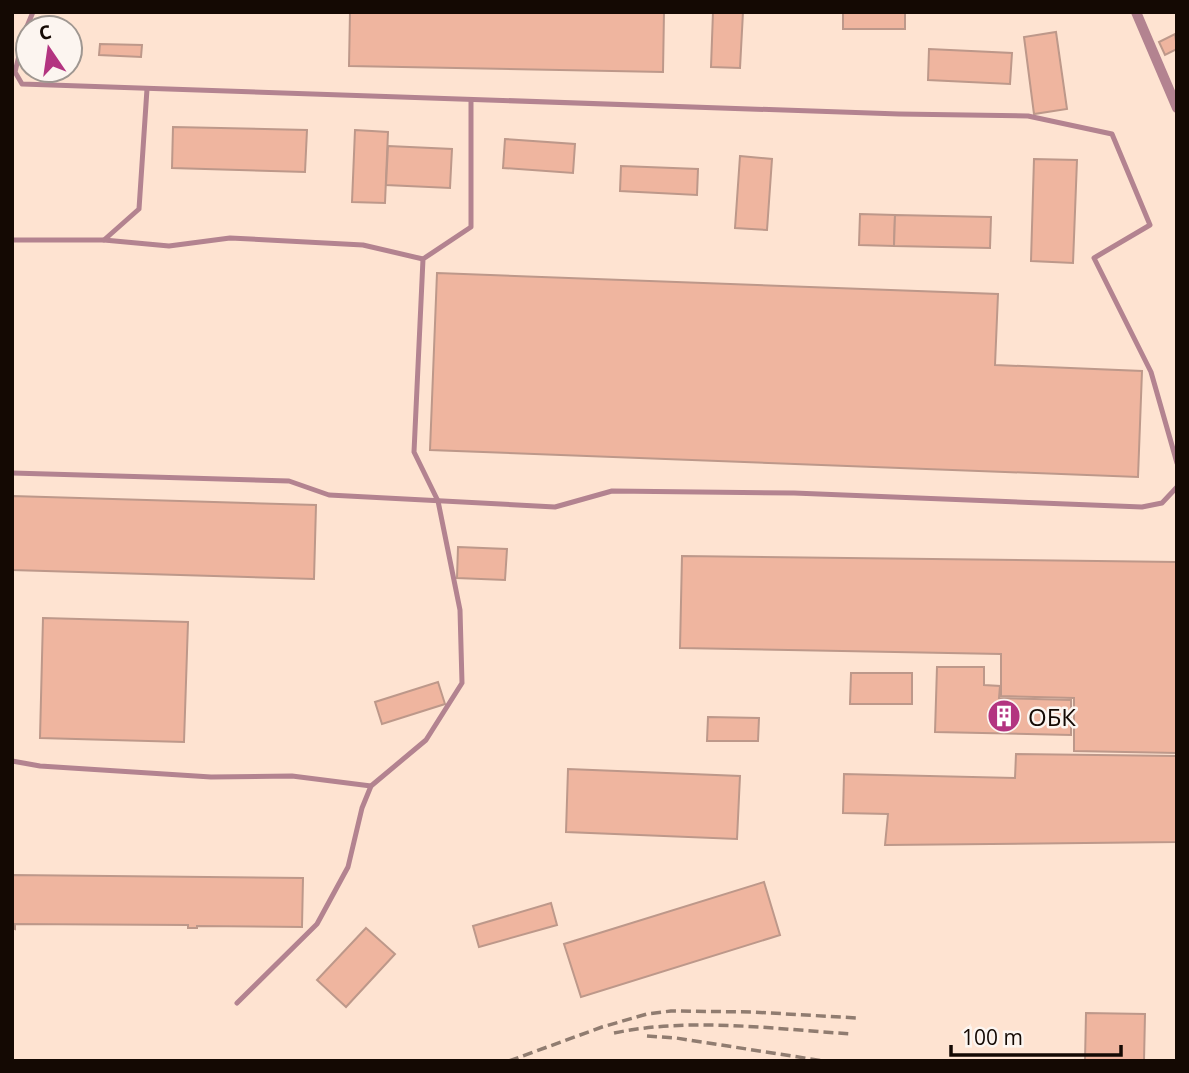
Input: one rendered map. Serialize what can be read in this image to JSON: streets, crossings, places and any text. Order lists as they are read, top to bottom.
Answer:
{
  "places": {
    "building": ["ОБК"]
  },
  "scale_bar": "100 m",
  "north": "top"
}
